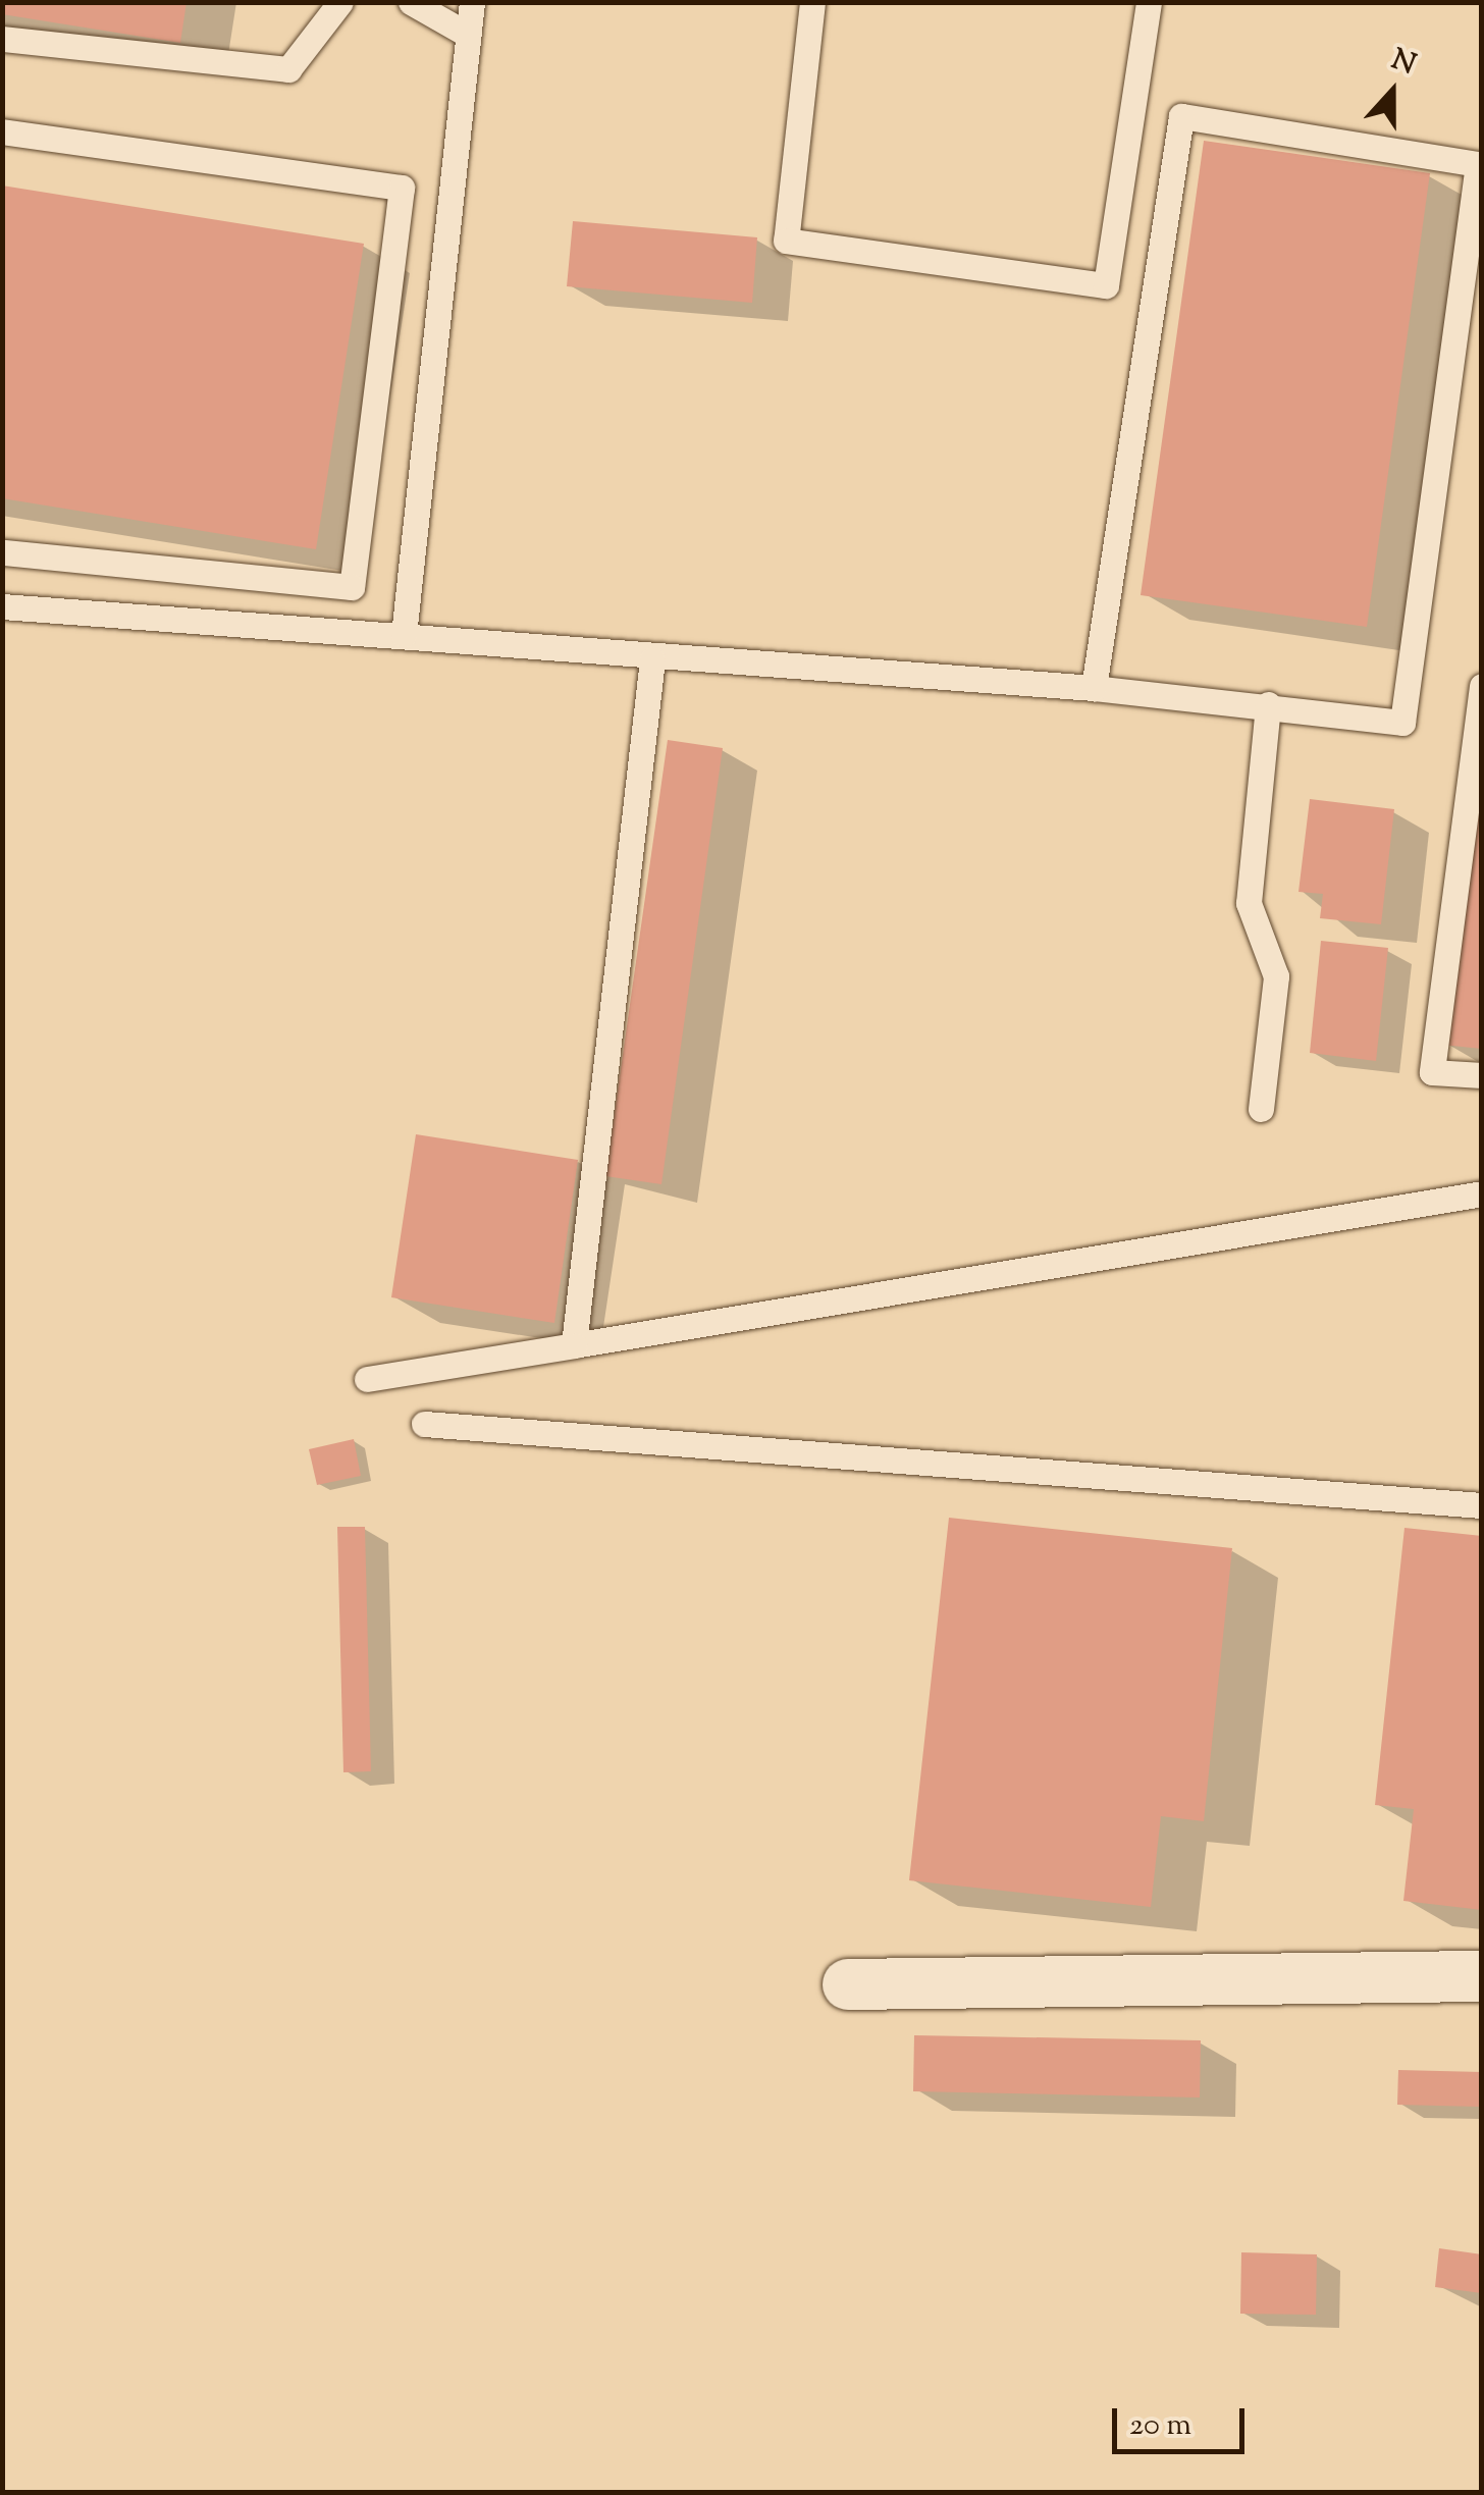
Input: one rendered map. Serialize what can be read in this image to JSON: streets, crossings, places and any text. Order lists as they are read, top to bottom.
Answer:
{
  "scale_bar": "20 m",
  "north": "top"
}
